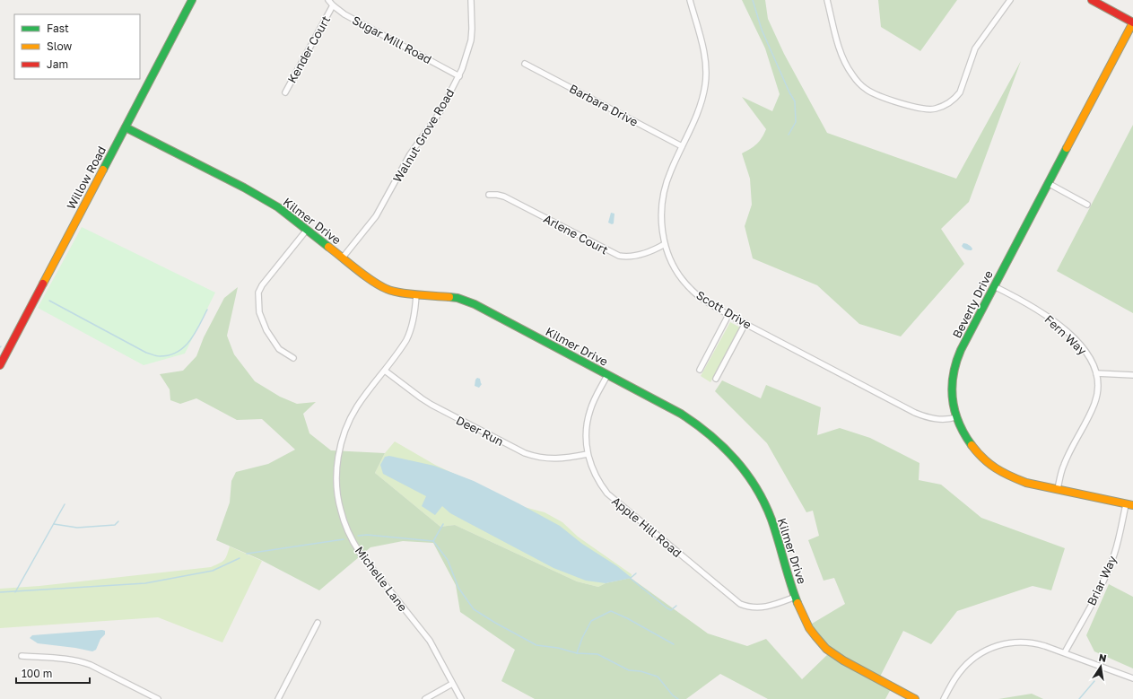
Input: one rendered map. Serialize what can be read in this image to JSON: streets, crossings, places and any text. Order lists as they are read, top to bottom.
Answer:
{
  "streets": {
    "street": [
      "Sugar Mill Road",
      "Kender Court",
      "Barbara Drive",
      "Walnut Grove Road",
      "Willow Road",
      "Kilmer Drive",
      "Arlene Court",
      "Beverly Drive",
      "Scott Drive",
      "Fern Way",
      "Deer Run",
      "Apple Hill Road",
      "Michelle Lane",
      "Briar Way"
    ]
  },
  "crossings": [
    ["Sugar Mill Road", "Kender Court"],
    ["Sugar Mill Road", "Walnut Grove Road"],
    ["Barbara Drive", "Scott Drive"],
    ["Walnut Grove Road", "Kilmer Drive"],
    ["Willow Road", "Kilmer Drive"],
    ["Kilmer Drive", "Apple Hill Road"],
    ["Kilmer Drive", "Michelle Lane"],
    ["Arlene Court", "Scott Drive"],
    ["Beverly Drive", "Scott Drive"],
    ["Beverly Drive", "Fern Way"],
    ["Beverly Drive", "Briar Way"],
    ["Deer Run", "Apple Hill Road"],
    ["Deer Run", "Michelle Lane"]
  ],
  "legend": ["Fast", "Slow", "Jam"],
  "scale_bar": "100 m",
  "north": "top"
}
